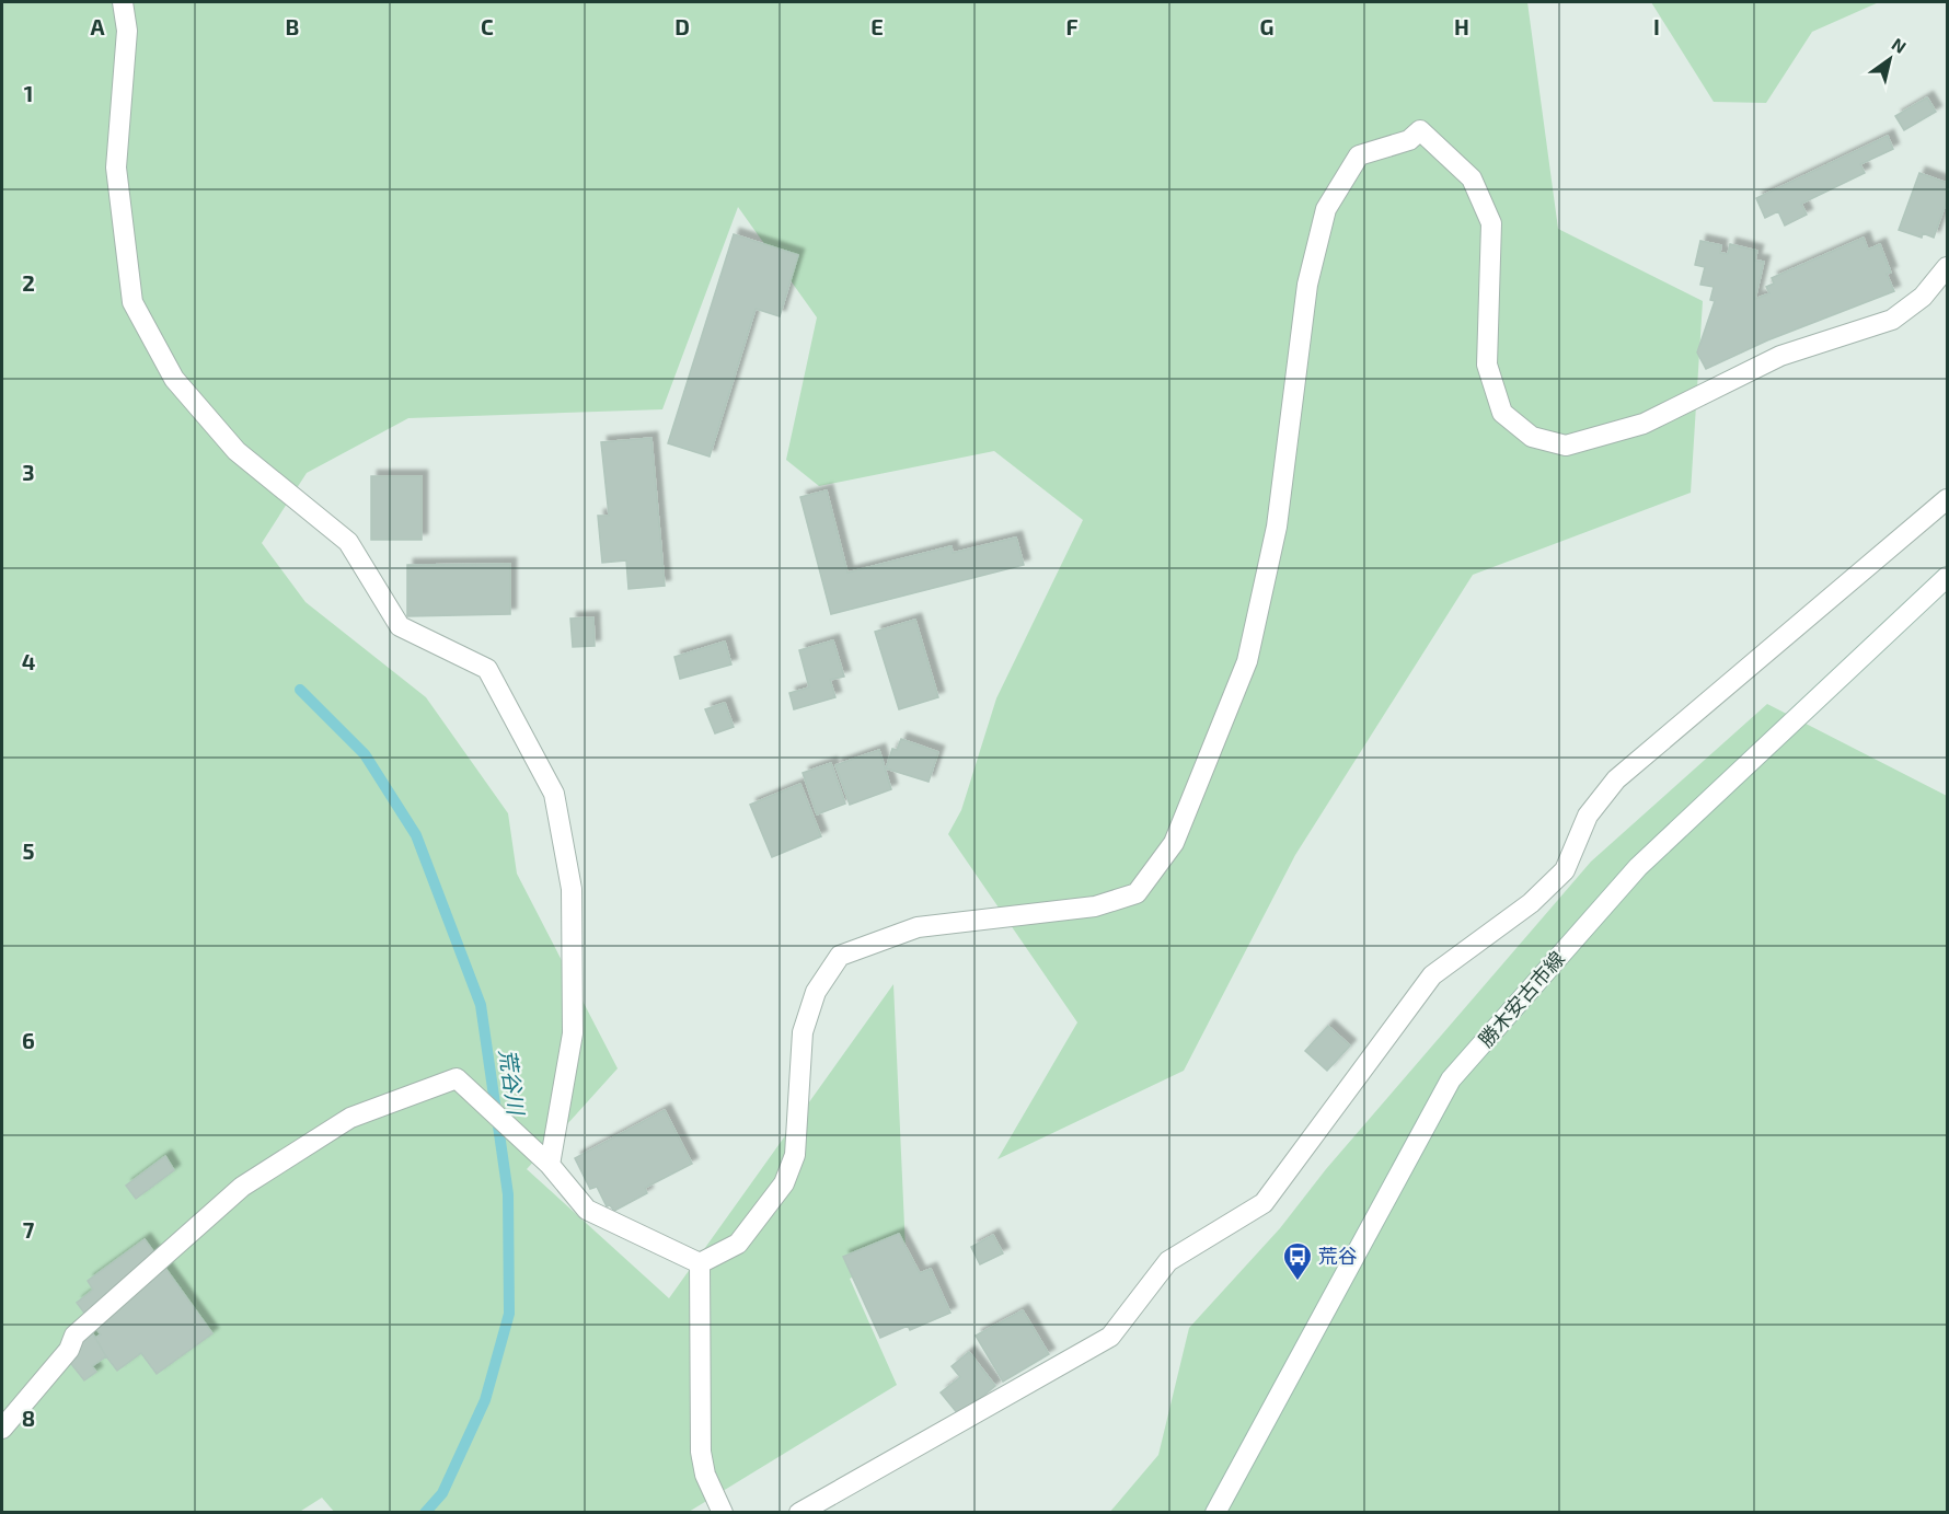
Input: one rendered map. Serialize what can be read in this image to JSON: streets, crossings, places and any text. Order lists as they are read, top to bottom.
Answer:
{
  "streets": {
    "street": ["勝木安古市線"]
  },
  "water": ["荒谷川"],
  "places": {
    "bus stop": ["荒谷"]
  },
  "north": "top right",
  "grid": {
    "columns": [
      "A",
      "B",
      "C",
      "D",
      "E",
      "F",
      "G",
      "H",
      "I"
    ],
    "rows": [
      "1",
      "2",
      "3",
      "4",
      "5",
      "6",
      "7",
      "8"
    ]
  }
}
